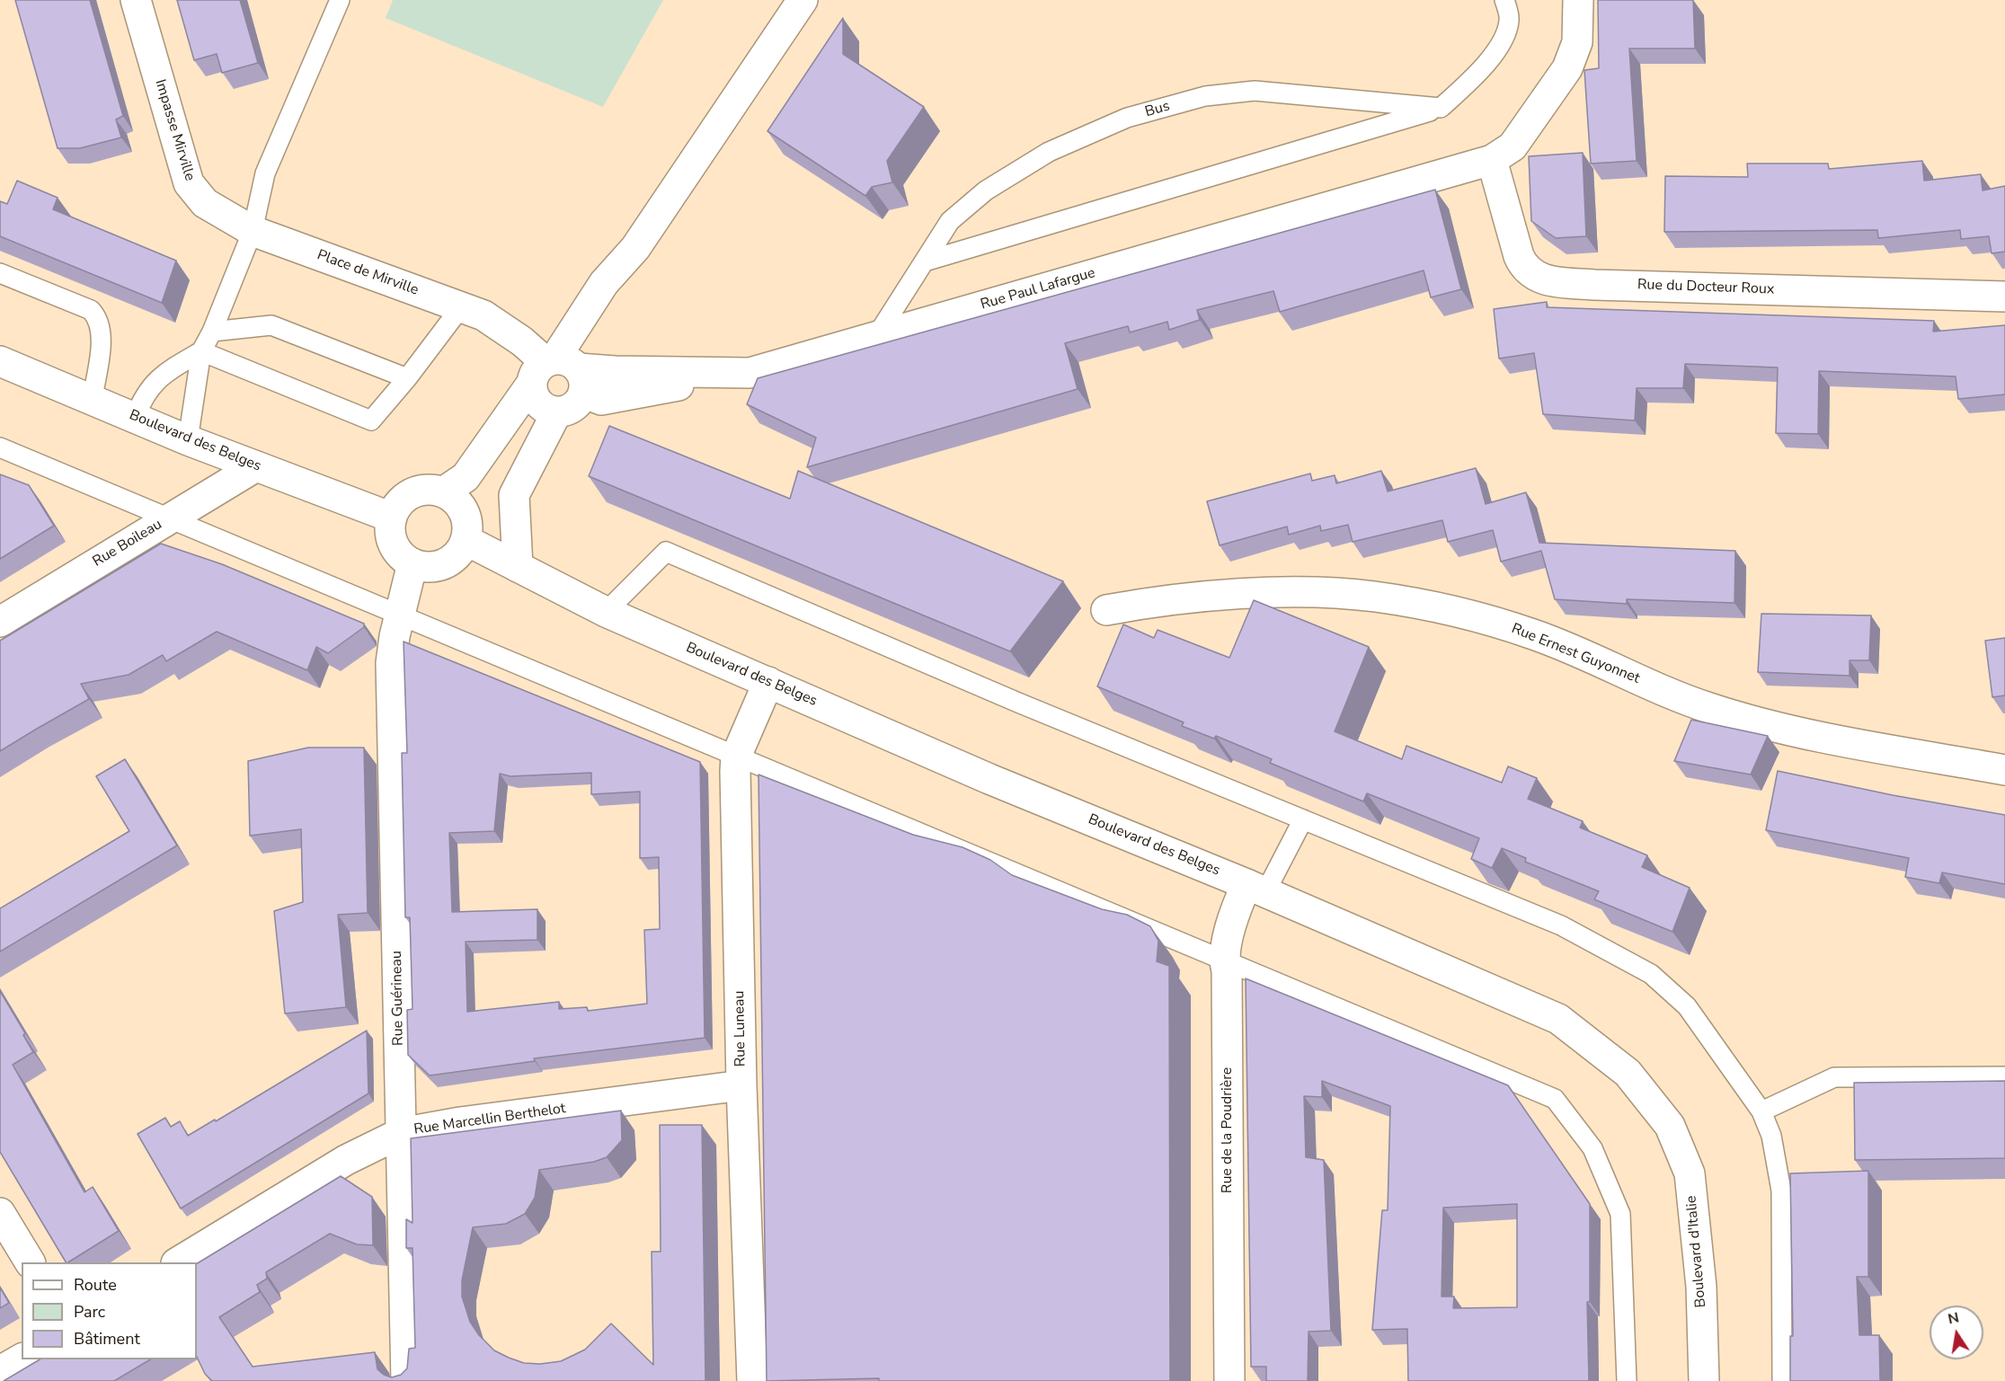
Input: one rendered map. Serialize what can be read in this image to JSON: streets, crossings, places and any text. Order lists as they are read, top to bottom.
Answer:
{
  "streets": {
    "street": [
      "Impasse Mirville",
      "Place de Mirville",
      "Rue du Docteur Roux",
      "Rue Paul Lafargue",
      "Boulevard des Belges",
      "Rue Boileau",
      "Rue Ernest Guyonnet",
      "Rue Guérineau",
      "Rue Luneau",
      "Rue Marcellin Berthelot",
      "Rue de la Poudrière",
      "Boulevard d'Italie"
    ],
    "lane": ["Bus"]
  },
  "crossings": [
    ["Bus", "Rue Paul Lafargue"],
    ["Impasse Mirville", "Place de Mirville"],
    ["Place de Mirville", "Rue Paul Lafargue"],
    ["Rue du Docteur Roux", "Rue Paul Lafargue"],
    ["Boulevard des Belges", "Rue Boileau"],
    ["Boulevard des Belges", "Rue Guérineau"],
    ["Boulevard des Belges", "Rue Luneau"],
    ["Boulevard des Belges", "Rue de la Poudrière"],
    ["Boulevard des Belges", "Boulevard d'Italie"],
    ["Rue Guérineau", "Rue Marcellin Berthelot"],
    ["Rue Luneau", "Rue Marcellin Berthelot"]
  ],
  "legend": ["Route", "Parc", "Bâtiment"],
  "north": "top"
}
